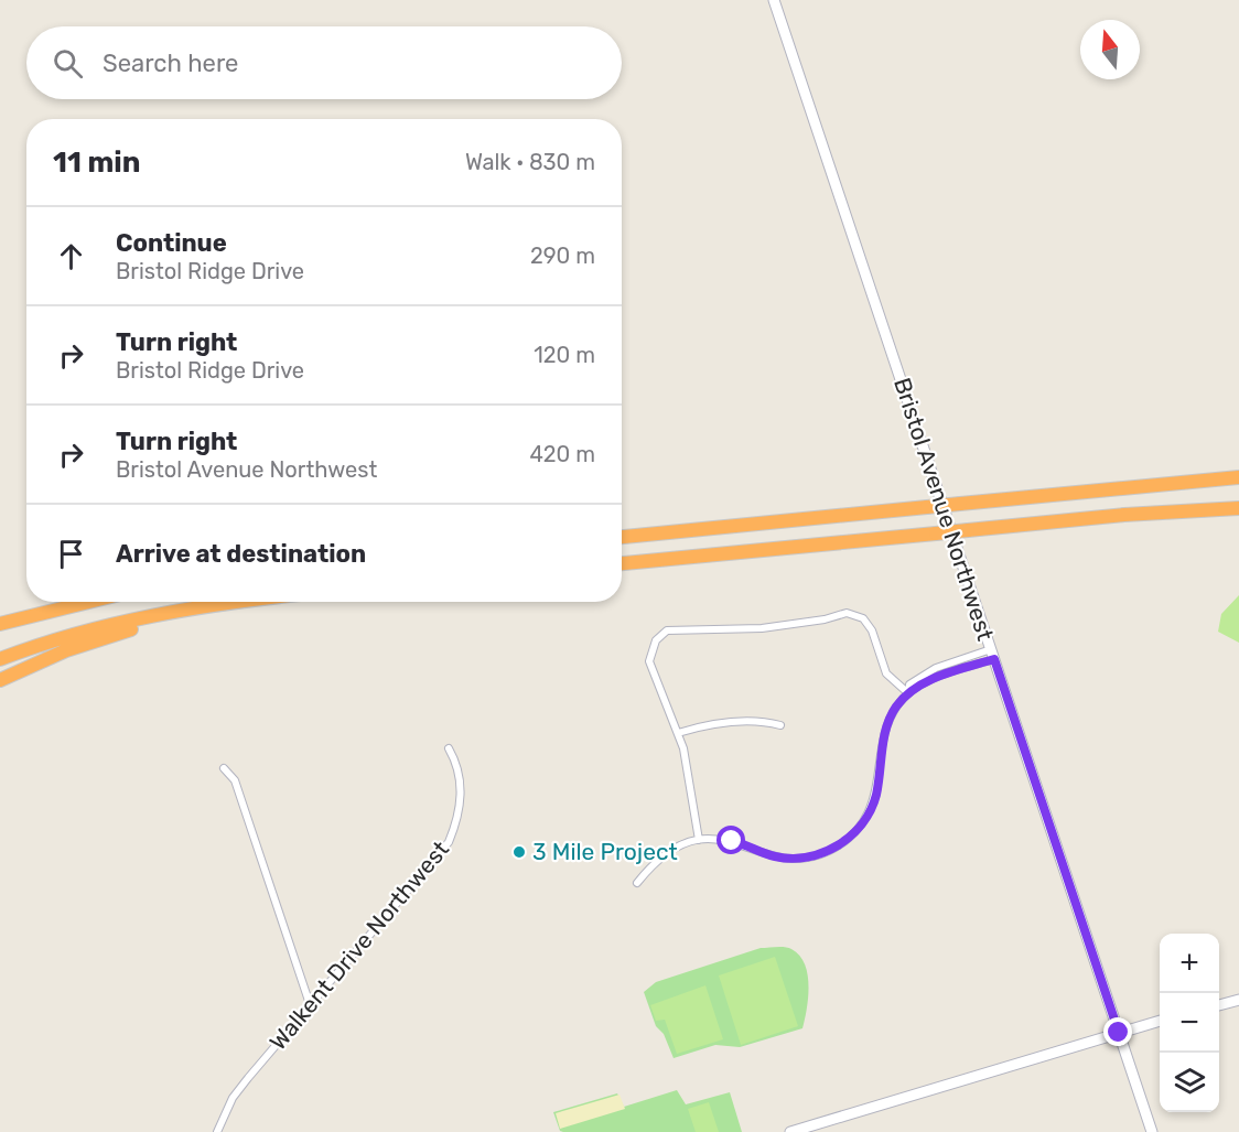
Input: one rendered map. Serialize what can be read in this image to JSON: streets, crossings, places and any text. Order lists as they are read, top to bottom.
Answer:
{
  "streets": {
    "street": ["Bristol Avenue Northwest", "Walkent Drive Northwest"]
  },
  "places": ["3 Mile Project"],
  "north": "top",
  "page": {
    "search": "Search here",
    "heading": ["11 min", "Walk · 830 m"],
    "list": [
      ["Continue", "Bristol Ridge Drive", "290 m"],
      ["Turn right", "Bristol Ridge Drive", "120 m"],
      ["Turn right", "Bristol Avenue Northwest", "420 m"],
      "Arrive at destination"
    ],
    "map_buttons": ["+", "−"]
  }
}
